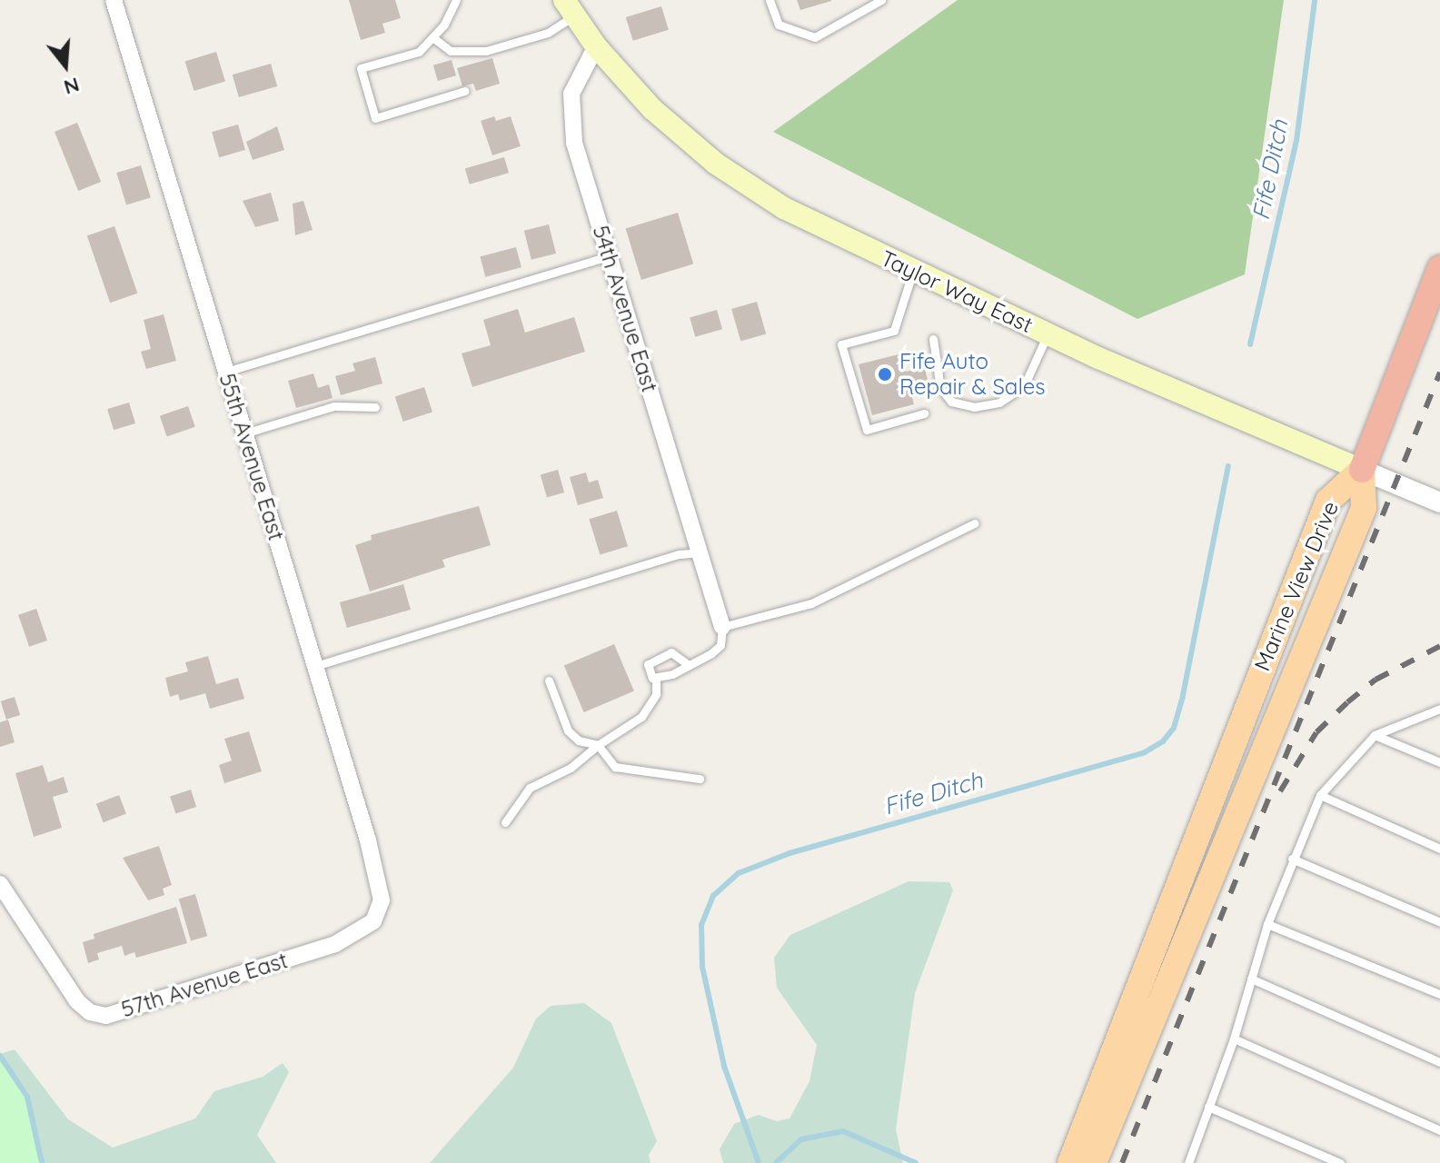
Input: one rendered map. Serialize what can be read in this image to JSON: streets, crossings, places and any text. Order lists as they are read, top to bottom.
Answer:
{
  "streets": {
    "main road": ["Taylor Way East", "Marine View Drive"],
    "street": ["54th Avenue East", "55th Avenue East", "57th Avenue East"]
  },
  "crossings": [
    ["Taylor Way East", "54th Avenue East"],
    ["Taylor Way East", "Marine View Drive"],
    ["55th Avenue East", "57th Avenue East"]
  ],
  "water": ["Fife Ditch"],
  "places": ["Fife Auto Repair & Sales"],
  "north": "bottom"
}
